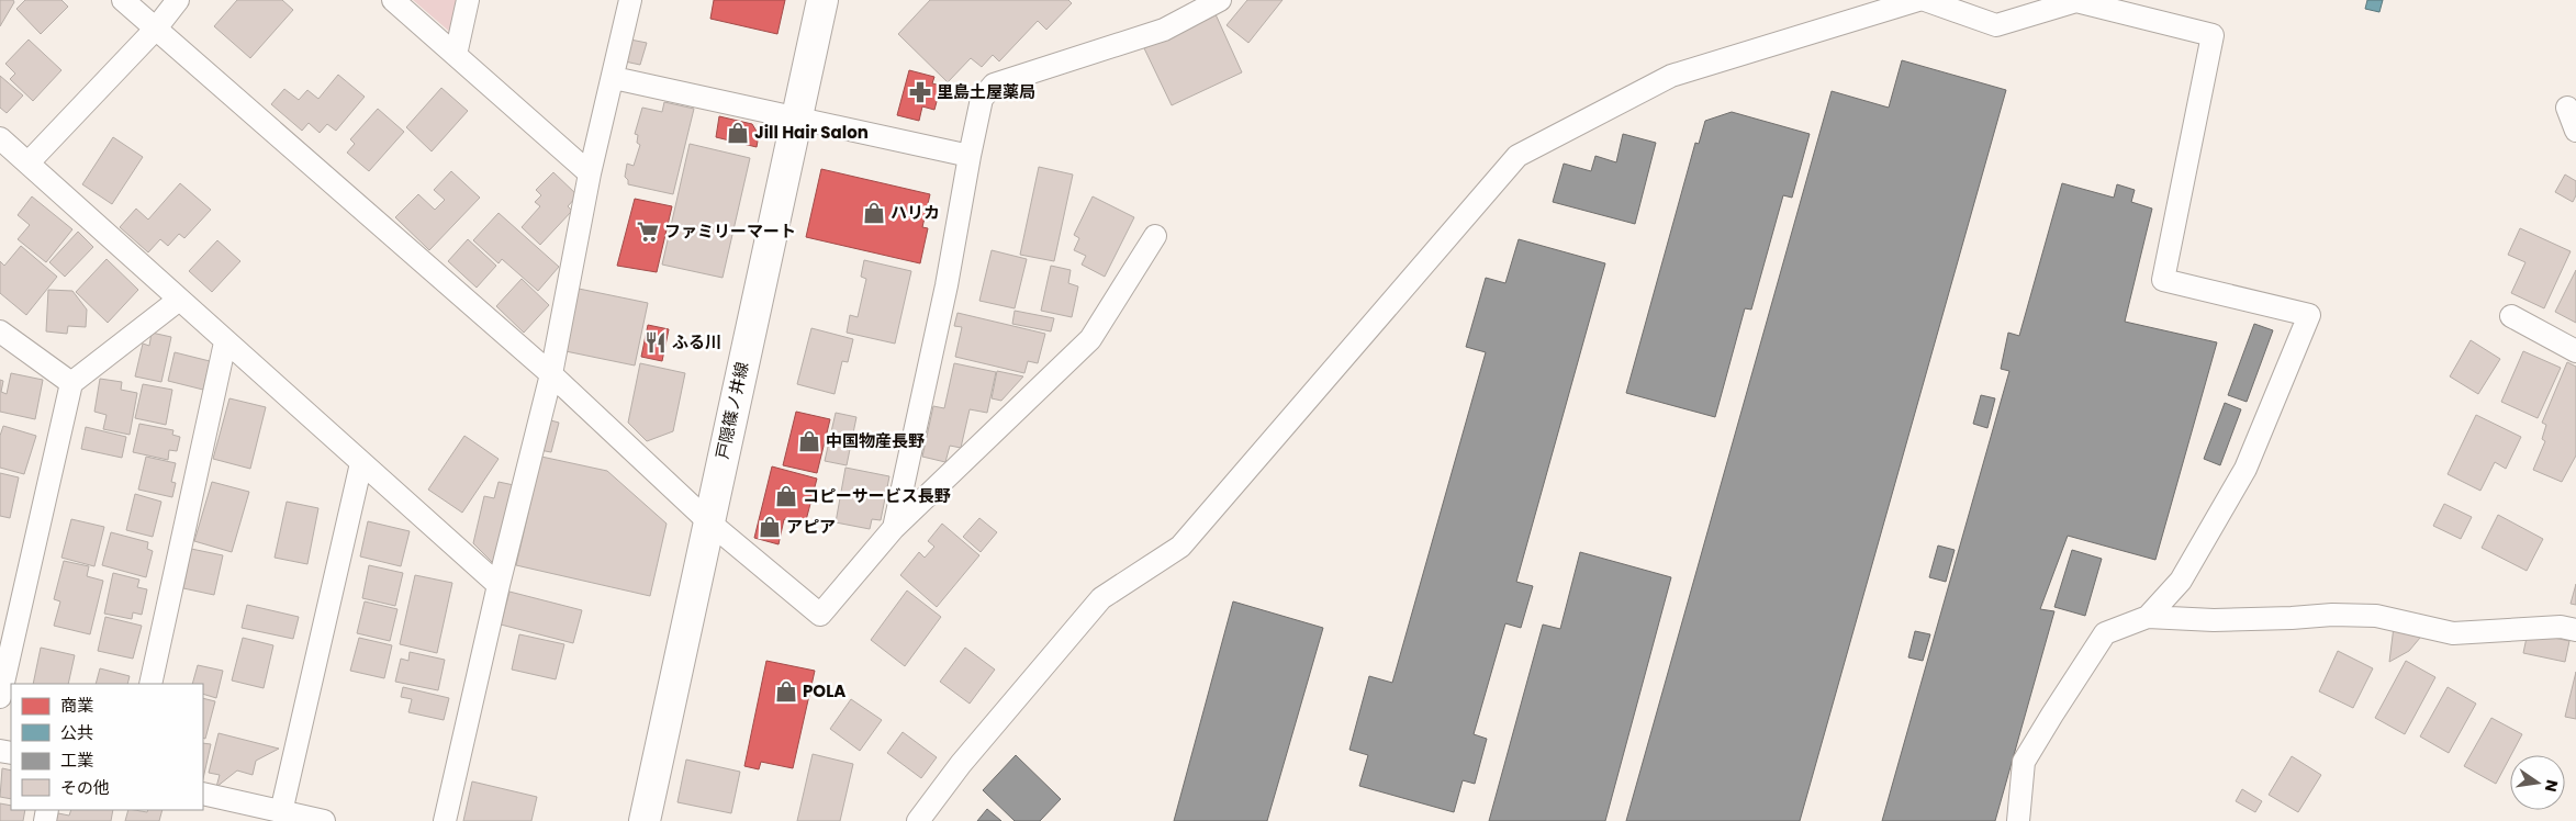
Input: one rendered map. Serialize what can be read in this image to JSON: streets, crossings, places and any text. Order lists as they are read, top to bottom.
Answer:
{
  "streets": {
    "main road": ["戸隠篠ノ井線"]
  },
  "places": {
    "pharmacy": ["里島土屋薬局"],
    "shop": [
      "Jill Hair Salon",
      "ハリカ",
      "中国物産長野",
      "コピーサービス長野",
      "アピア",
      "POLA"
    ],
    "supermarket": ["ファミリーマート"],
    "restaurant": ["ふる川"]
  },
  "legend": [
    "商業",
    "公共",
    "工業",
    "その他"
  ],
  "north": "right"
}
